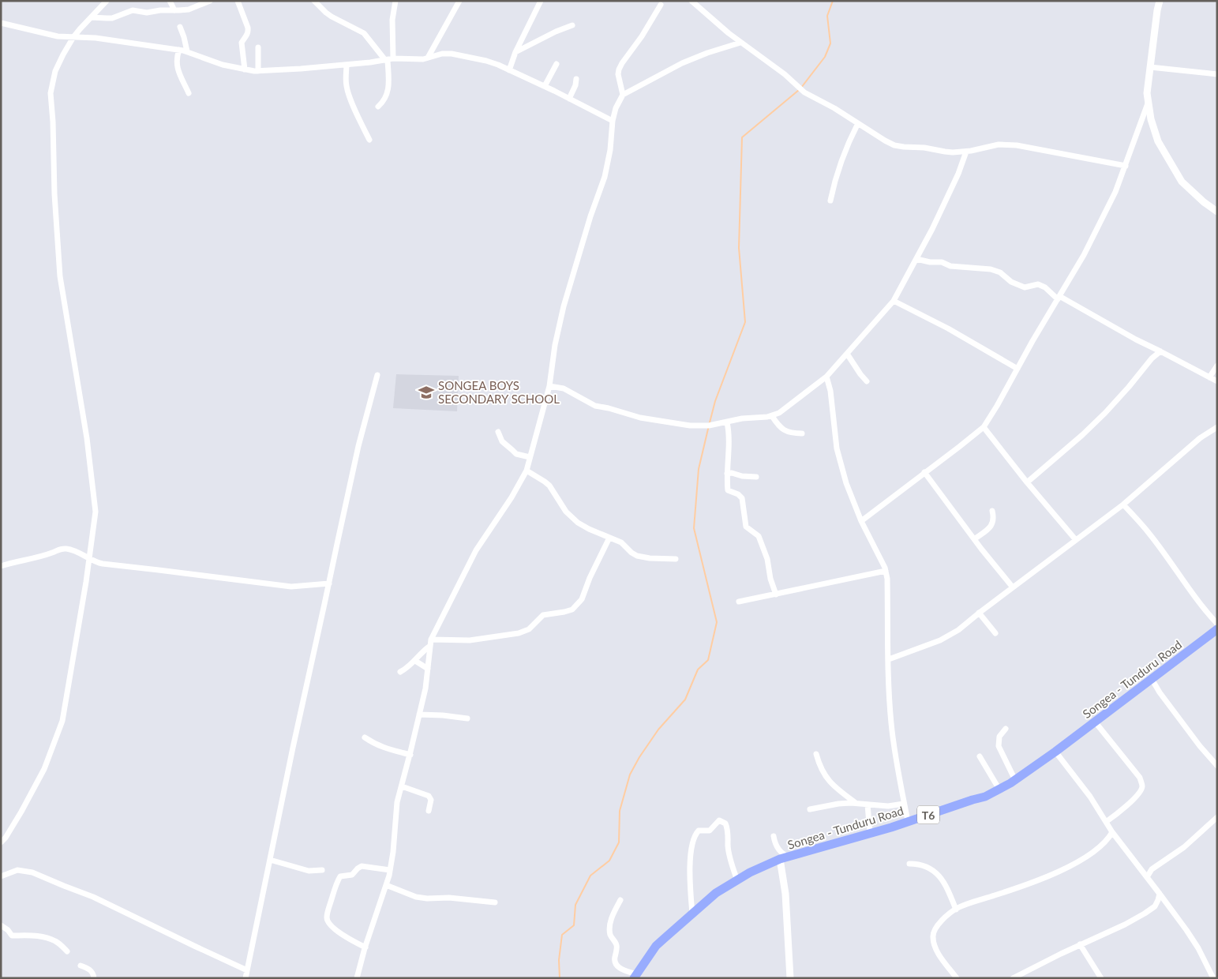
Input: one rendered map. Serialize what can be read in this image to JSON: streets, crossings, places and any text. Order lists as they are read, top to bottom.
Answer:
{
  "streets": {
    "highway": ["Songea - Tunduru Road", "T6"]
  },
  "places": {
    "school or university": ["SONGEA BOYS SECONDARY SCHOOL"]
  }
}
